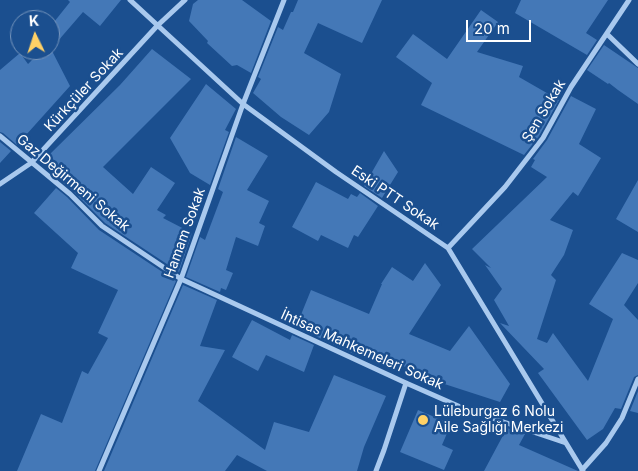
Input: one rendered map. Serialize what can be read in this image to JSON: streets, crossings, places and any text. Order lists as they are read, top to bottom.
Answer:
{
  "streets": {
    "street": [
      "Kürkçüler Sokak",
      "Şen Sokak",
      "Gaz Değirmeni Sokak",
      "Eski PTT Sokak",
      "Hamam Sokak",
      "İhtisas Mahkemeleri Sokak"
    ]
  },
  "crossings": [
    ["Kürkçüler Sokak", "Gaz Değirmeni Sokak"],
    ["Kürkçüler Sokak", "Eski PTT Sokak"],
    ["Şen Sokak", "Eski PTT Sokak"],
    ["Gaz Değirmeni Sokak", "Hamam Sokak"],
    ["Gaz Değirmeni Sokak", "İhtisas Mahkemeleri Sokak"],
    ["Eski PTT Sokak", "Hamam Sokak"],
    ["Eski PTT Sokak", "İhtisas Mahkemeleri Sokak"],
    ["Hamam Sokak", "İhtisas Mahkemeleri Sokak"]
  ],
  "places": ["Lüleburgaz 6 Nolu Aile Sağlığı Merkezi"],
  "scale_bar": "20 m",
  "north": "top"
}
